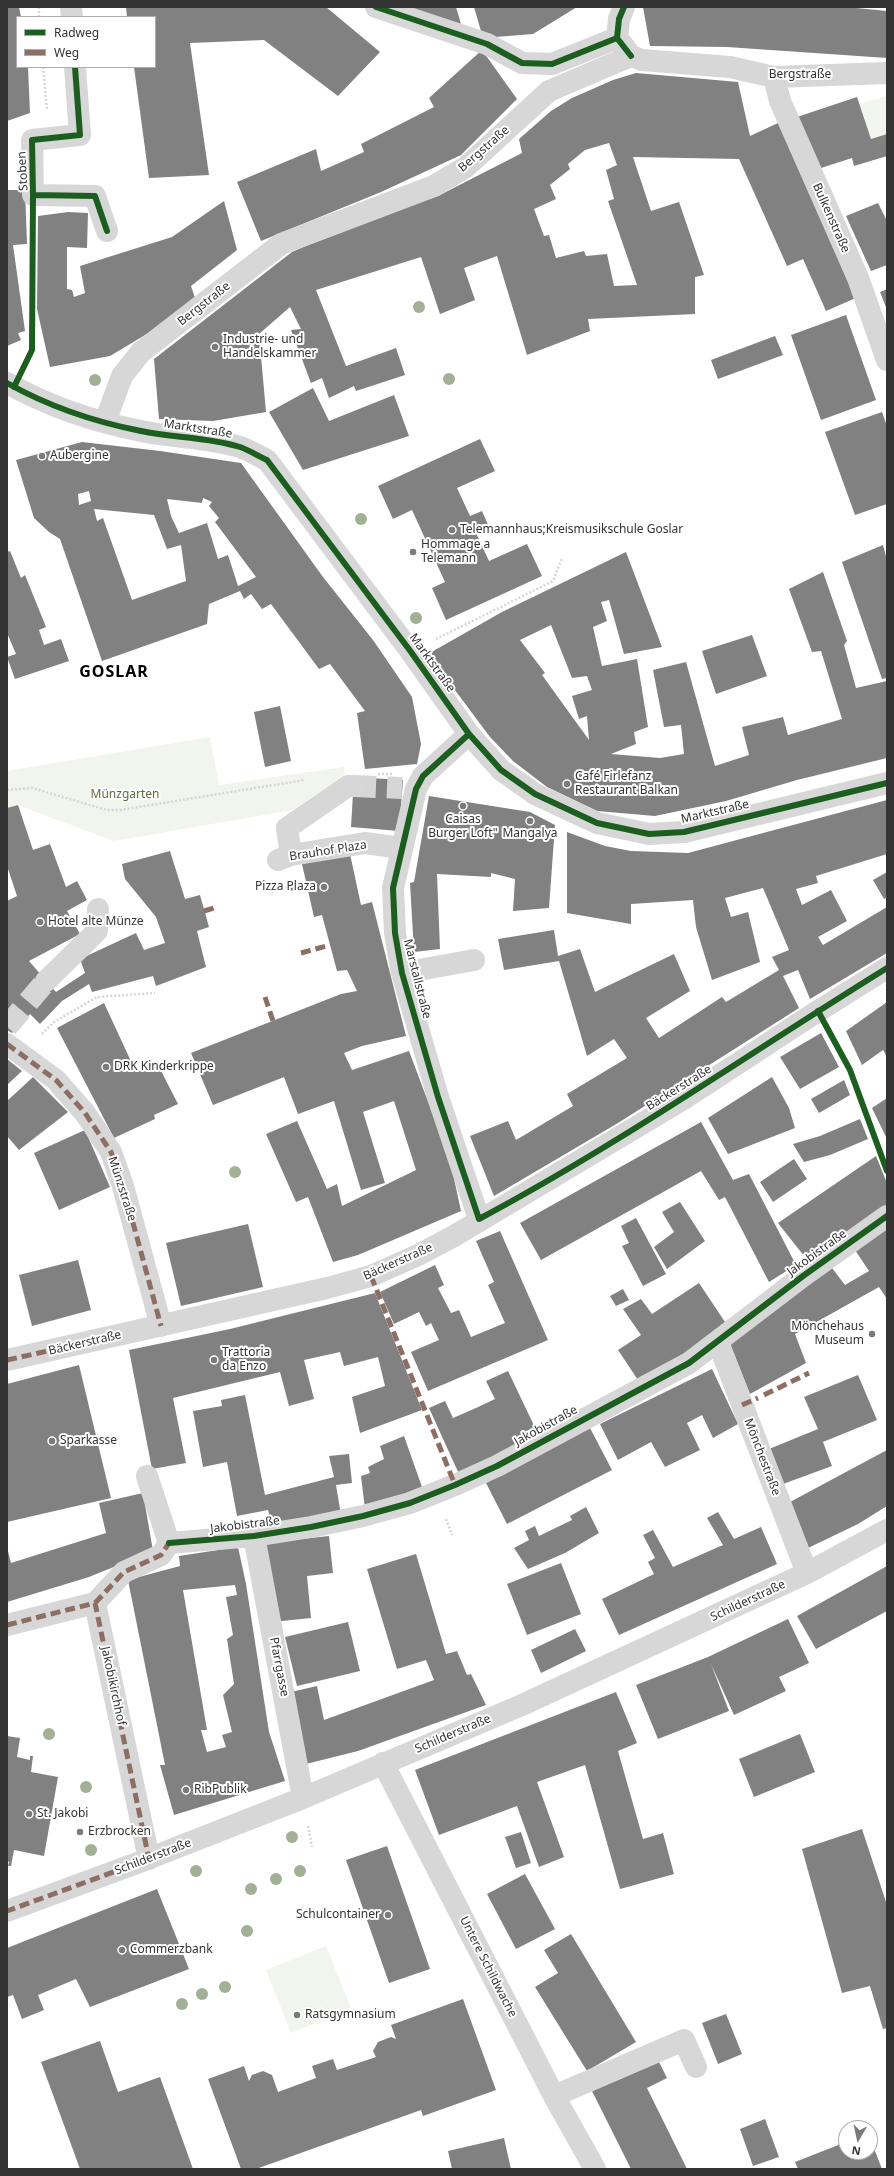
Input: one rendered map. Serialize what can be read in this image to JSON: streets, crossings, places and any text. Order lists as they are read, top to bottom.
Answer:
{
  "streets": {
    "street": [
      "Bergstraße",
      "Stoben",
      "Bulkenstraße",
      "Marktstraße",
      "Brauhof Plaza",
      "Marstallstraße",
      "Bäckerstraße",
      "Münzstraße",
      "Jakobistraße",
      "Mönchestraße",
      "Schilderstraße",
      "Pfarrgasse",
      "Jakobikirchhof",
      "Untere Schildwache"
    ]
  },
  "crossings": [
    ["Bergstraße", "Bulkenstraße"],
    ["Bergstraße", "Marktstraße"],
    ["Brauhof Plaza", "Marstallstraße"],
    ["Marstallstraße", "Bäckerstraße"],
    ["Bäckerstraße", "Münzstraße"],
    ["Jakobistraße", "Mönchestraße"],
    ["Jakobistraße", "Pfarrgasse"],
    ["Mönchestraße", "Schilderstraße"],
    ["Schilderstraße", "Pfarrgasse"],
    ["Schilderstraße", "Jakobikirchhof"],
    ["Schilderstraße", "Untere Schildwache"]
  ],
  "districts": ["GOSLAR"],
  "parks": ["Münzgarten"],
  "places": [
    "Industrie- und Handelskammer",
    "Aubergine",
    "Telemannhaus;Kreismusikschule Goslar",
    "Hommage a Telemann",
    "Café Firlefanz Restaurant Balkan",
    "Caisas Burger Loft\"",
    "Mangalya",
    "Pizza Plaza",
    "Hotel alte Münze",
    "DRK Kinderkrippe",
    "Mönchehaus Museum",
    "Trattoria da Enzo",
    "Sparkasse",
    "RibPublik",
    "St. Jakobi",
    "Erzbrocken",
    "Schulcontainer",
    "Commerzbank",
    "Ratsgymnasium"
  ],
  "legend": ["Radweg", "Weg"],
  "north": "bottom"
}
